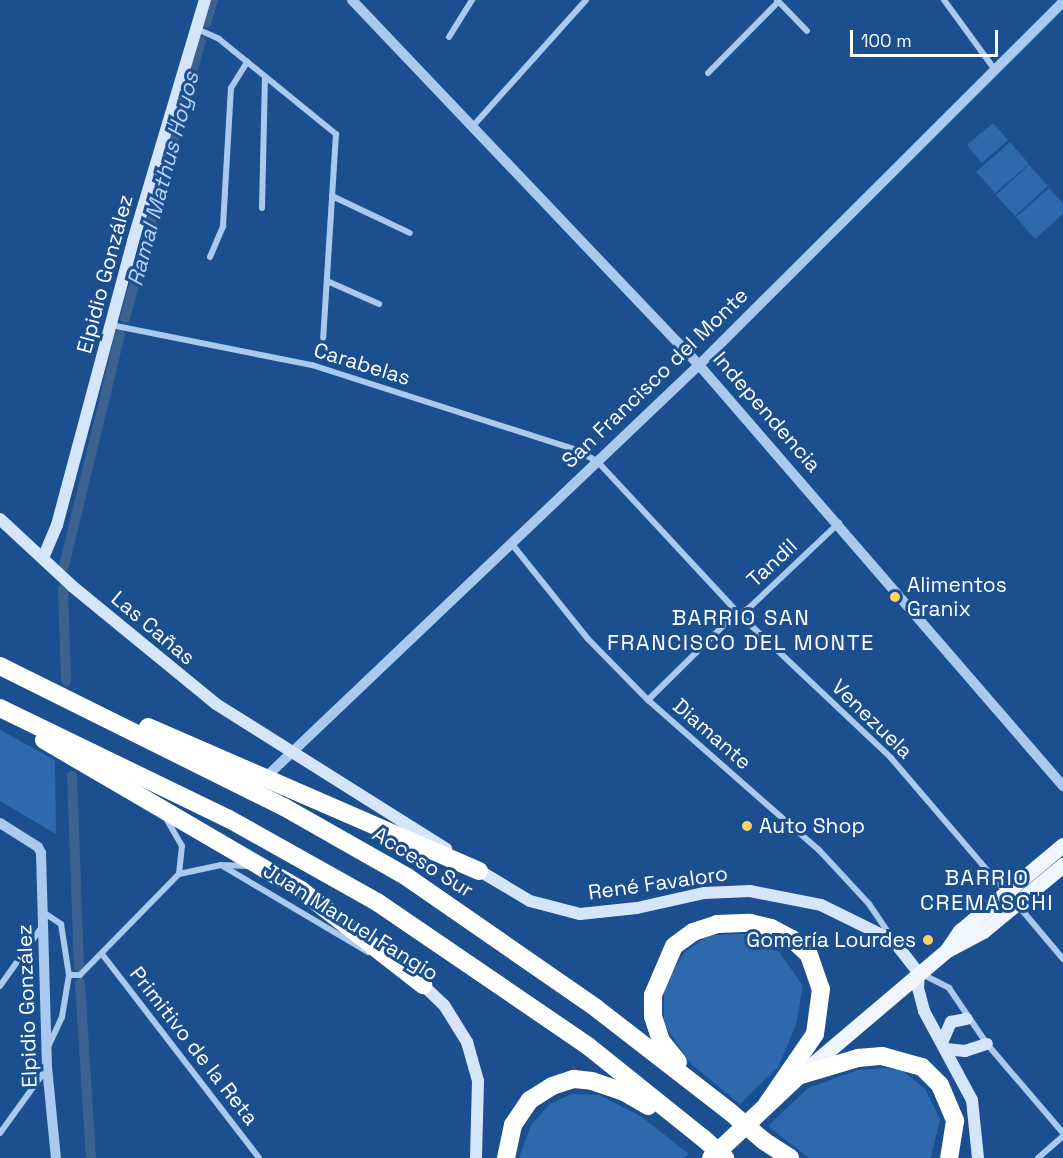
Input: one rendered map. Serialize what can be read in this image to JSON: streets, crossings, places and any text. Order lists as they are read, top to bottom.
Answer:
{
  "streets": {
    "highway": ["Acceso Sur"],
    "main road": [
      "Elpidio González",
      "Las Cañas",
      "René Favaloro",
      "Juan Manuel Fangio"
    ],
    "street": [
      "Carabelas",
      "San Francisco del Monte",
      "Independencia",
      "Tandil",
      "Venezuela",
      "Diamante",
      "Primitivo de la Reta"
    ]
  },
  "crossings": [
    ["Elpidio González", "Carabelas"],
    ["Elpidio González", "Las Cañas"],
    ["Carabelas", "San Francisco del Monte"],
    ["Carabelas", "Venezuela"],
    ["San Francisco del Monte", "Independencia"],
    ["San Francisco del Monte", "Las Cañas"],
    ["San Francisco del Monte", "Venezuela"],
    ["San Francisco del Monte", "Diamante"],
    ["San Francisco del Monte", "René Favaloro"],
    ["Independencia", "Tandil"],
    ["Tandil", "Venezuela"],
    ["Tandil", "Diamante"],
    ["Las Cañas", "René Favaloro"],
    ["Diamante", "René Favaloro"]
  ],
  "districts": ["BARRIO SAN FRANCISCO DEL MONTE", "BARRIO CREMASCHI"],
  "water": ["Ramal Mathus Hoyos"],
  "places": ["Alimentos Granix", "Auto Shop", "Gomería Lourdes"],
  "scale_bar": "100 m"
}
